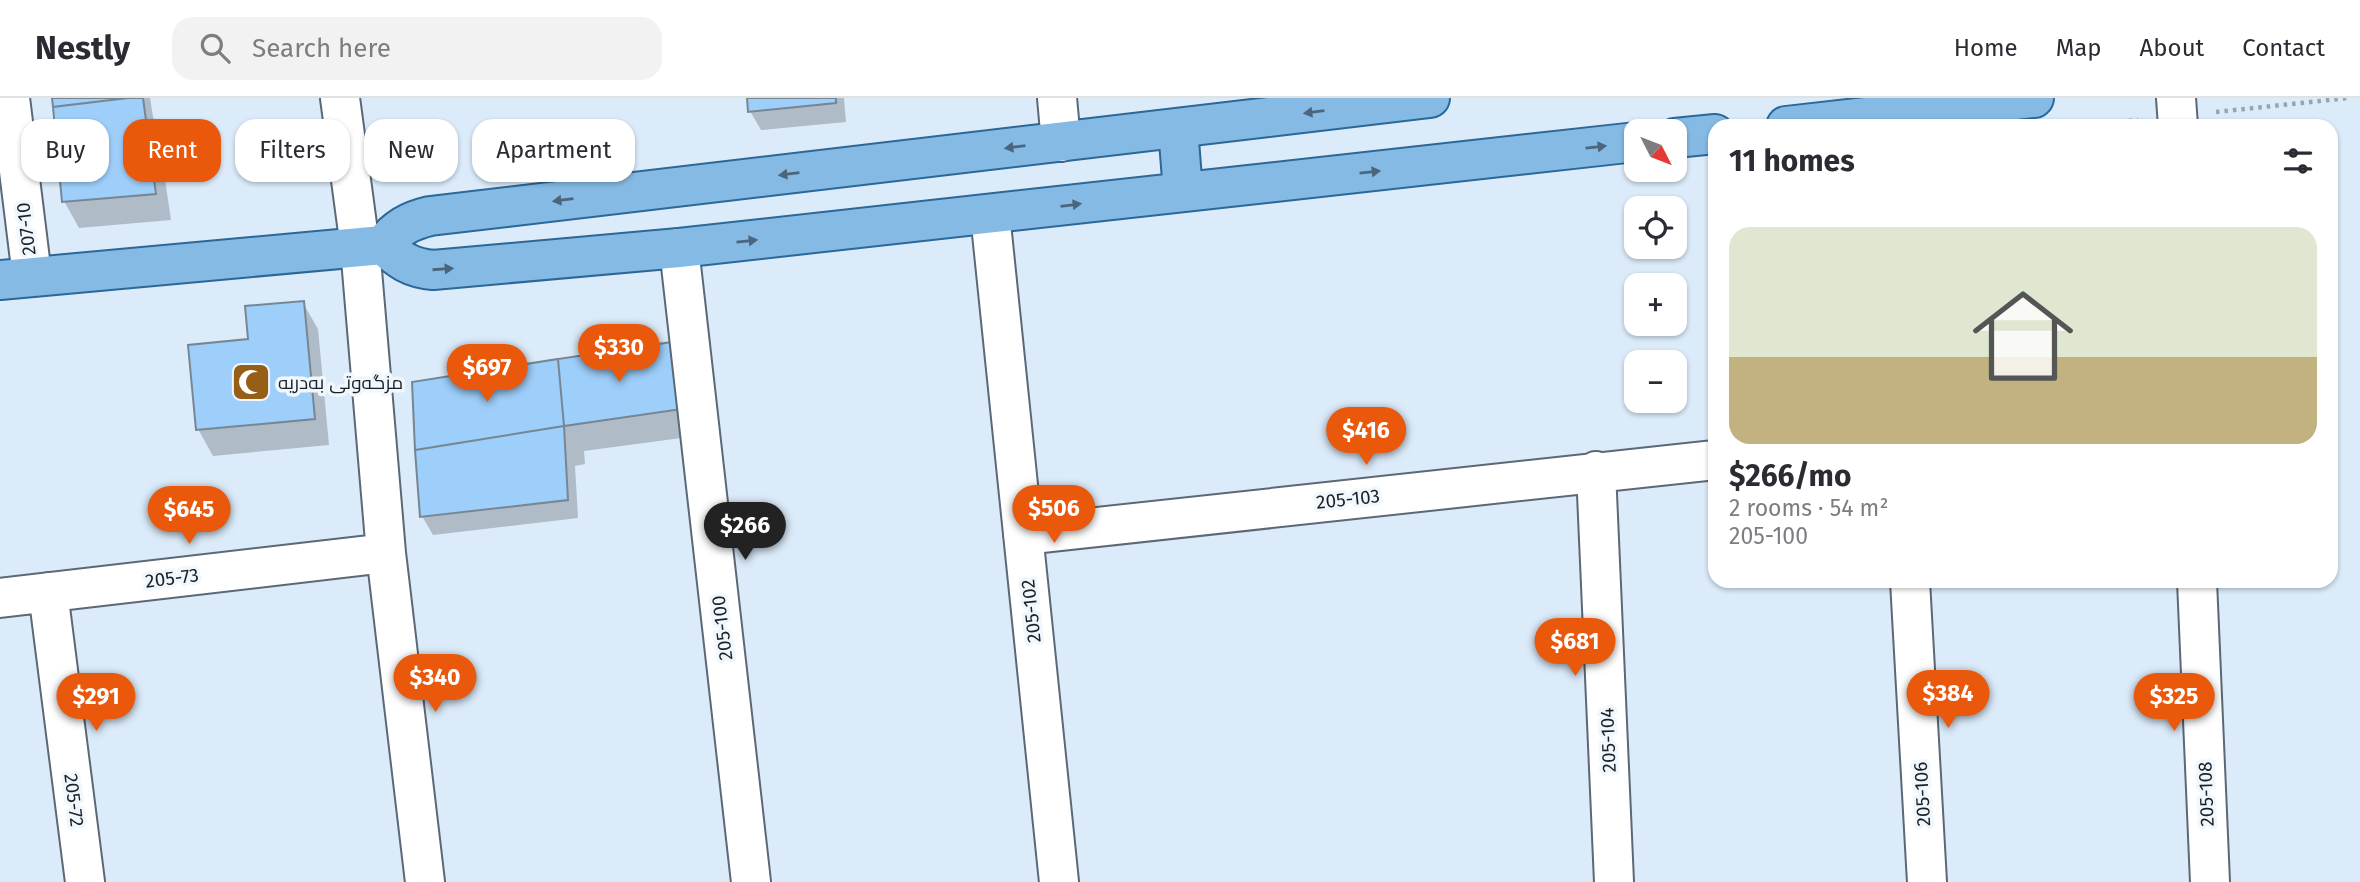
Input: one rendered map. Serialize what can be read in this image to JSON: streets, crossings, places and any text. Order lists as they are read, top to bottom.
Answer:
{
  "streets": {
    "street": [
      "207-10",
      "205-103",
      "205-73",
      "205-102",
      "205-100",
      "205-104",
      "205-106",
      "205-108",
      "205-72"
    ]
  },
  "crossings": [
    ["205-103", "205-102"],
    ["205-103", "205-104"],
    ["205-73", "205-72"]
  ],
  "places": {
    "mosque": ["مزگه‌وتی به‌دریه"]
  },
  "north": "bottom right",
  "page": {
    "header": "Nestly",
    "search": "Search here",
    "nav": [
      "Home",
      "Map",
      "About",
      "Contact"
    ],
    "map_buttons": ["+", "−"],
    "chip": [
      "Buy",
      "Rent",
      "Filters",
      "New",
      "Apartment"
    ],
    "heading": "11 homes",
    "list": [
      {
        "name": "$266/mo",
        "note": "2 rooms · 54 m² · 205-100"
      }
    ],
    "price": [
      "$330",
      "$697",
      "$416",
      "$506",
      "$645",
      "$266",
      "$681",
      "$340",
      "$384",
      "$291",
      "$325"
    ]
  }
}
